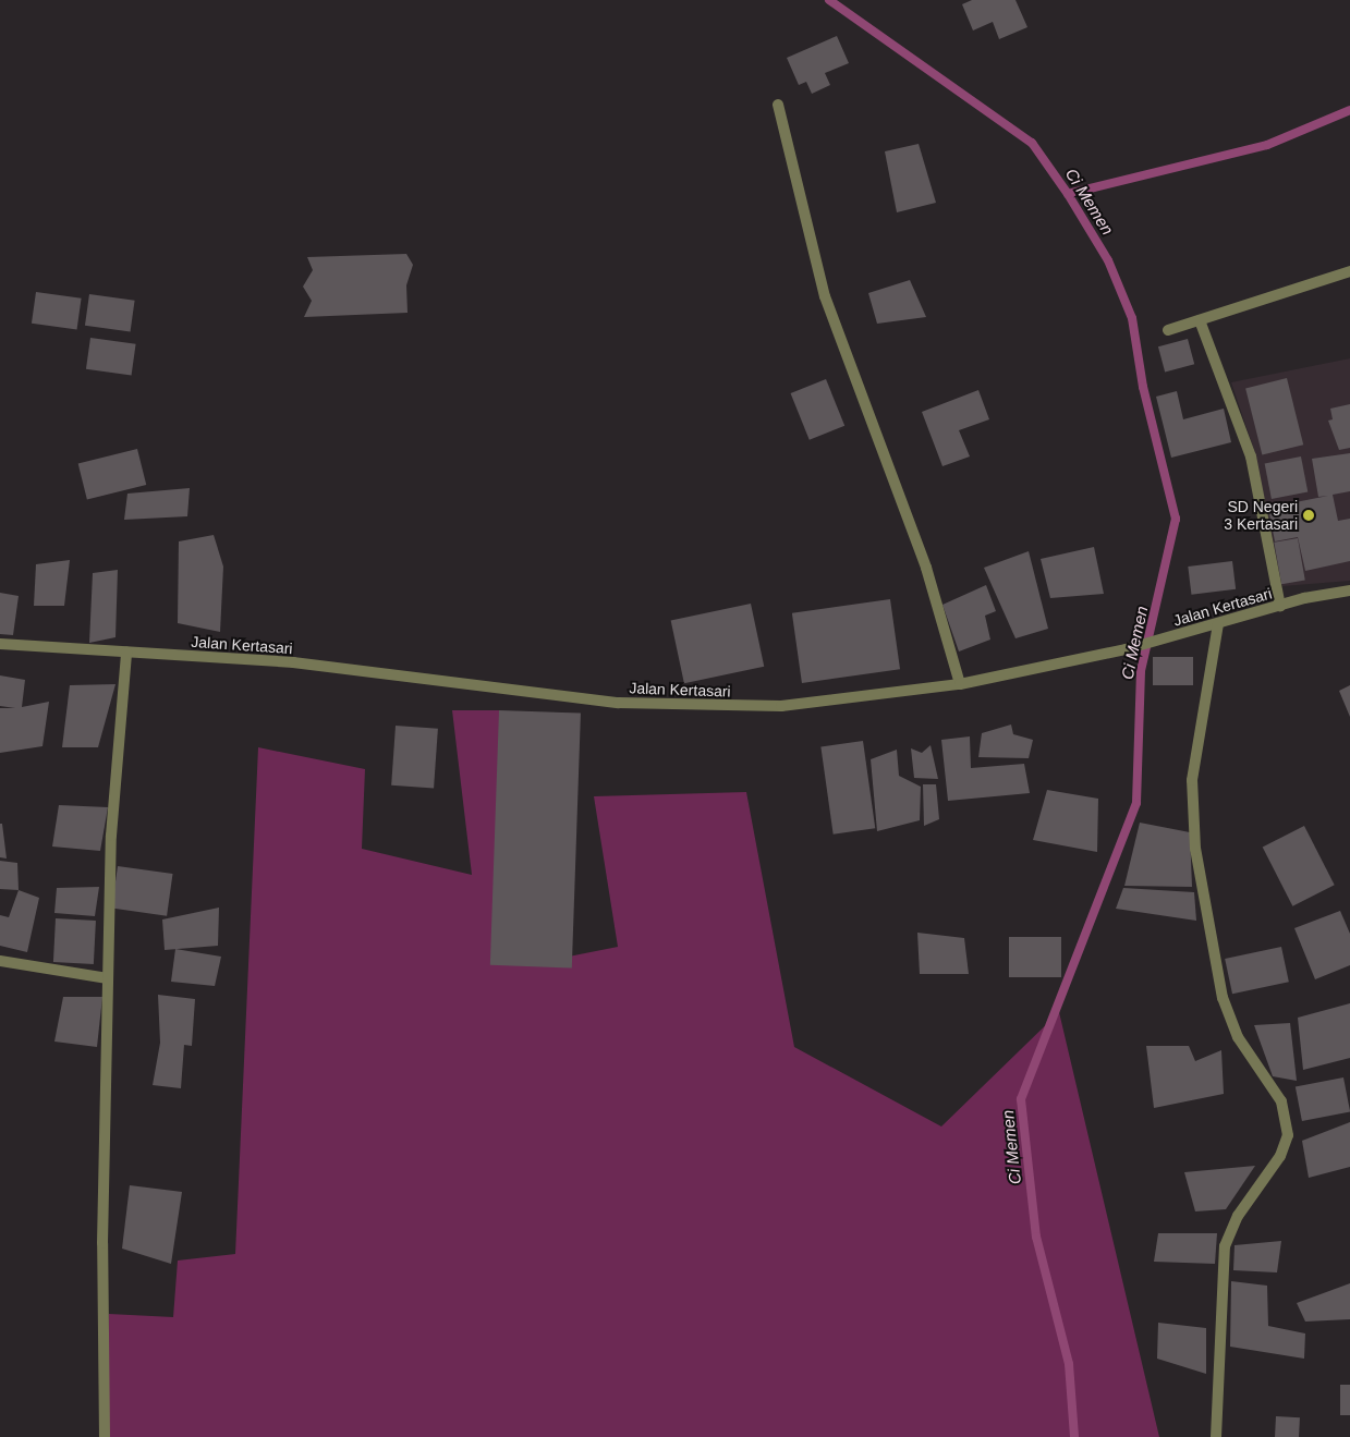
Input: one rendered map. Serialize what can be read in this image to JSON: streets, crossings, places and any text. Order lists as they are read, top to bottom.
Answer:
{
  "streets": {
    "street": ["Jalan Kertasari"]
  },
  "water": ["Ci Memen"],
  "places": ["SD Negeri 3 Kertasari"]
}
